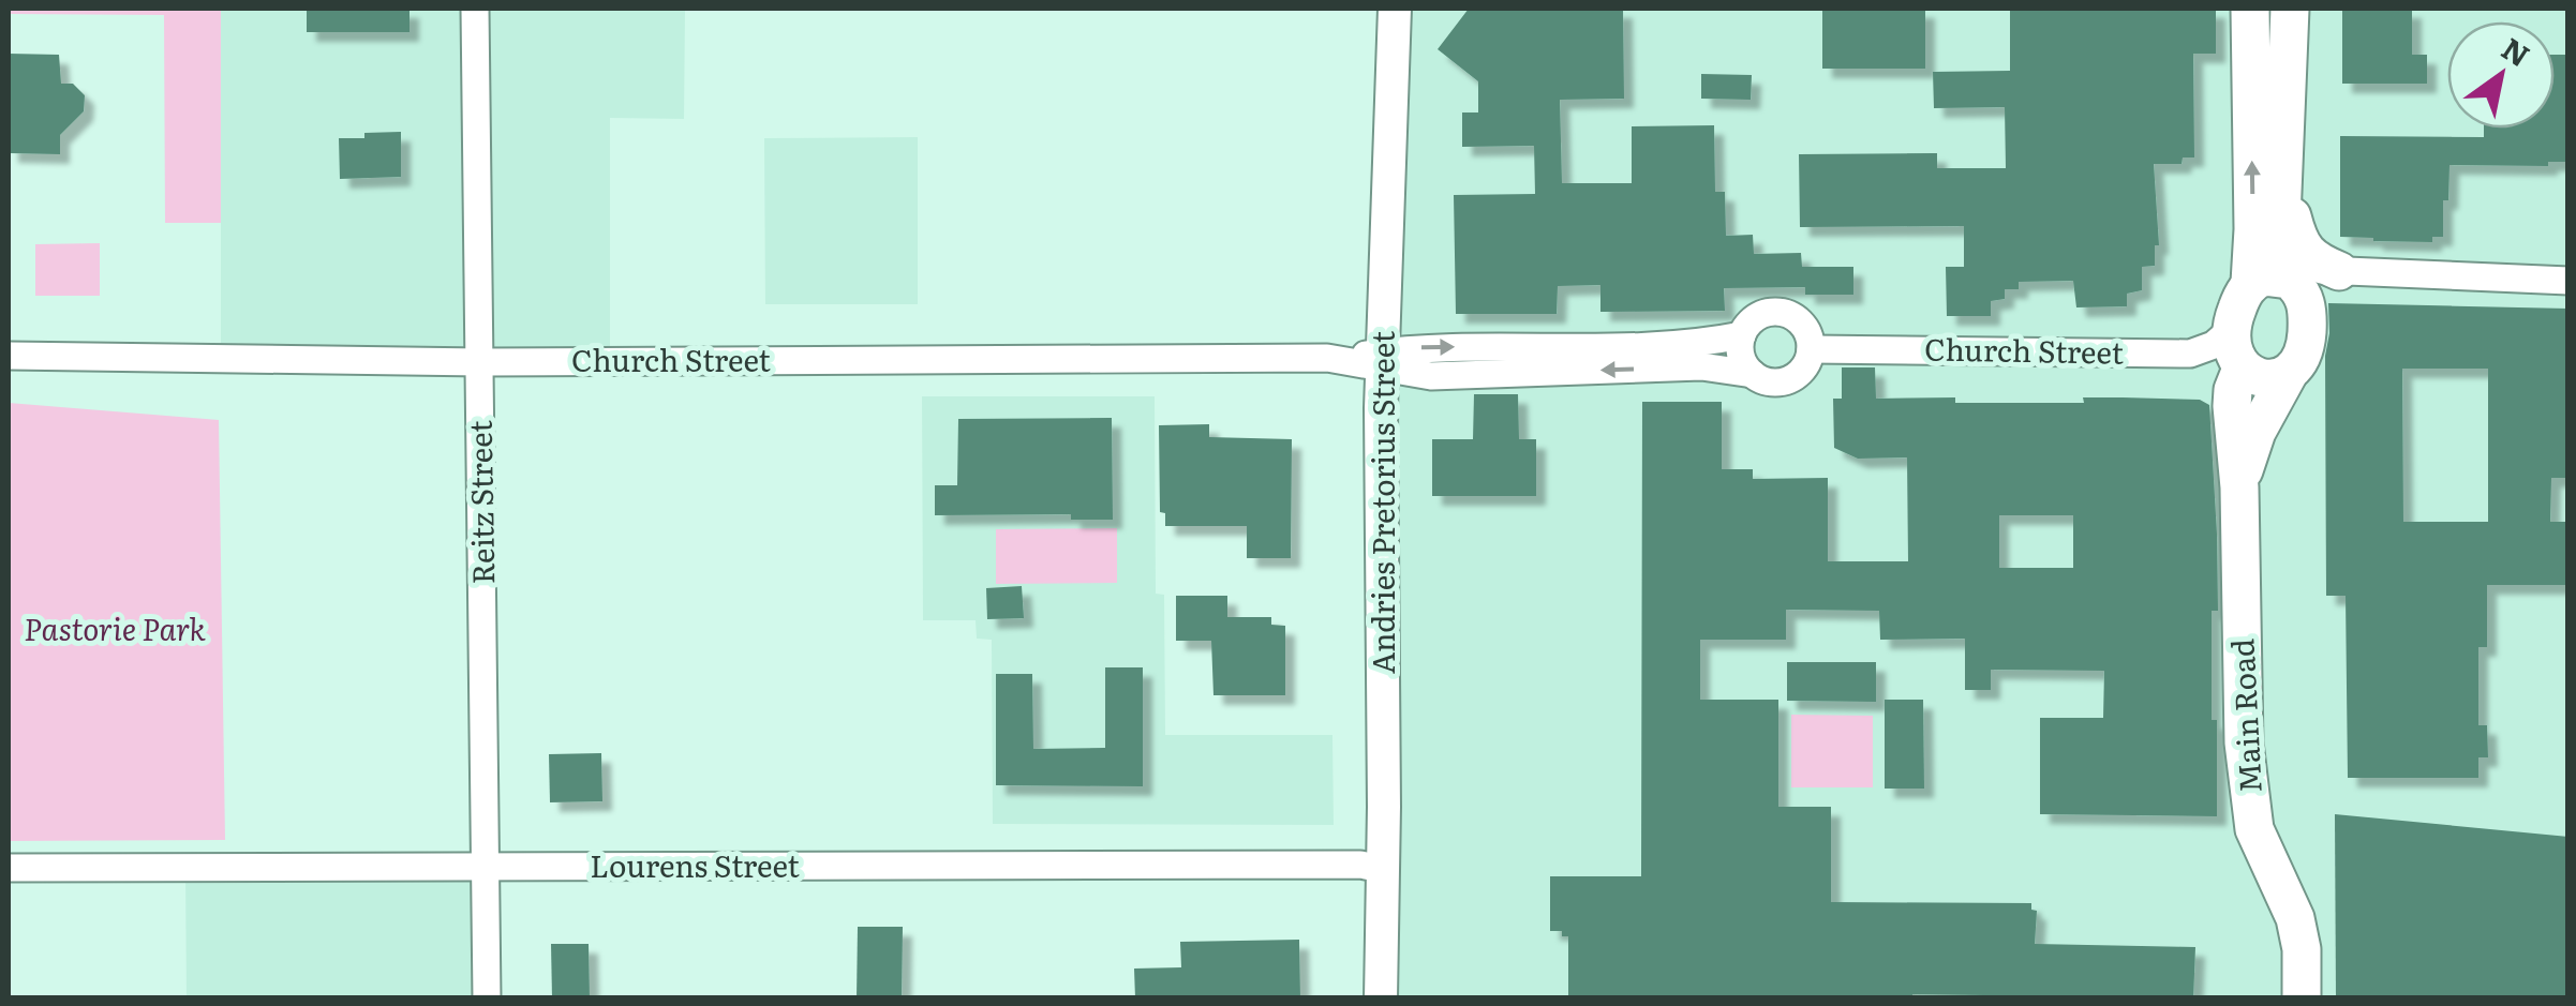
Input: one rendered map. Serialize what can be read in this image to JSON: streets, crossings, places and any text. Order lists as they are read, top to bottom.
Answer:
{
  "streets": {
    "main road": ["Main Road"],
    "street": [
      "Church Street",
      "Reitz Street",
      "Andries Pretorius Street",
      "Lourens Street"
    ]
  },
  "crossings": [
    ["Church Street", "Reitz Street"],
    ["Church Street", "Andries Pretorius Street"],
    ["Church Street", "Main Road"],
    ["Reitz Street", "Lourens Street"],
    ["Andries Pretorius Street", "Lourens Street"]
  ],
  "parks": ["Pastorie Park"],
  "north": "top right"
}
